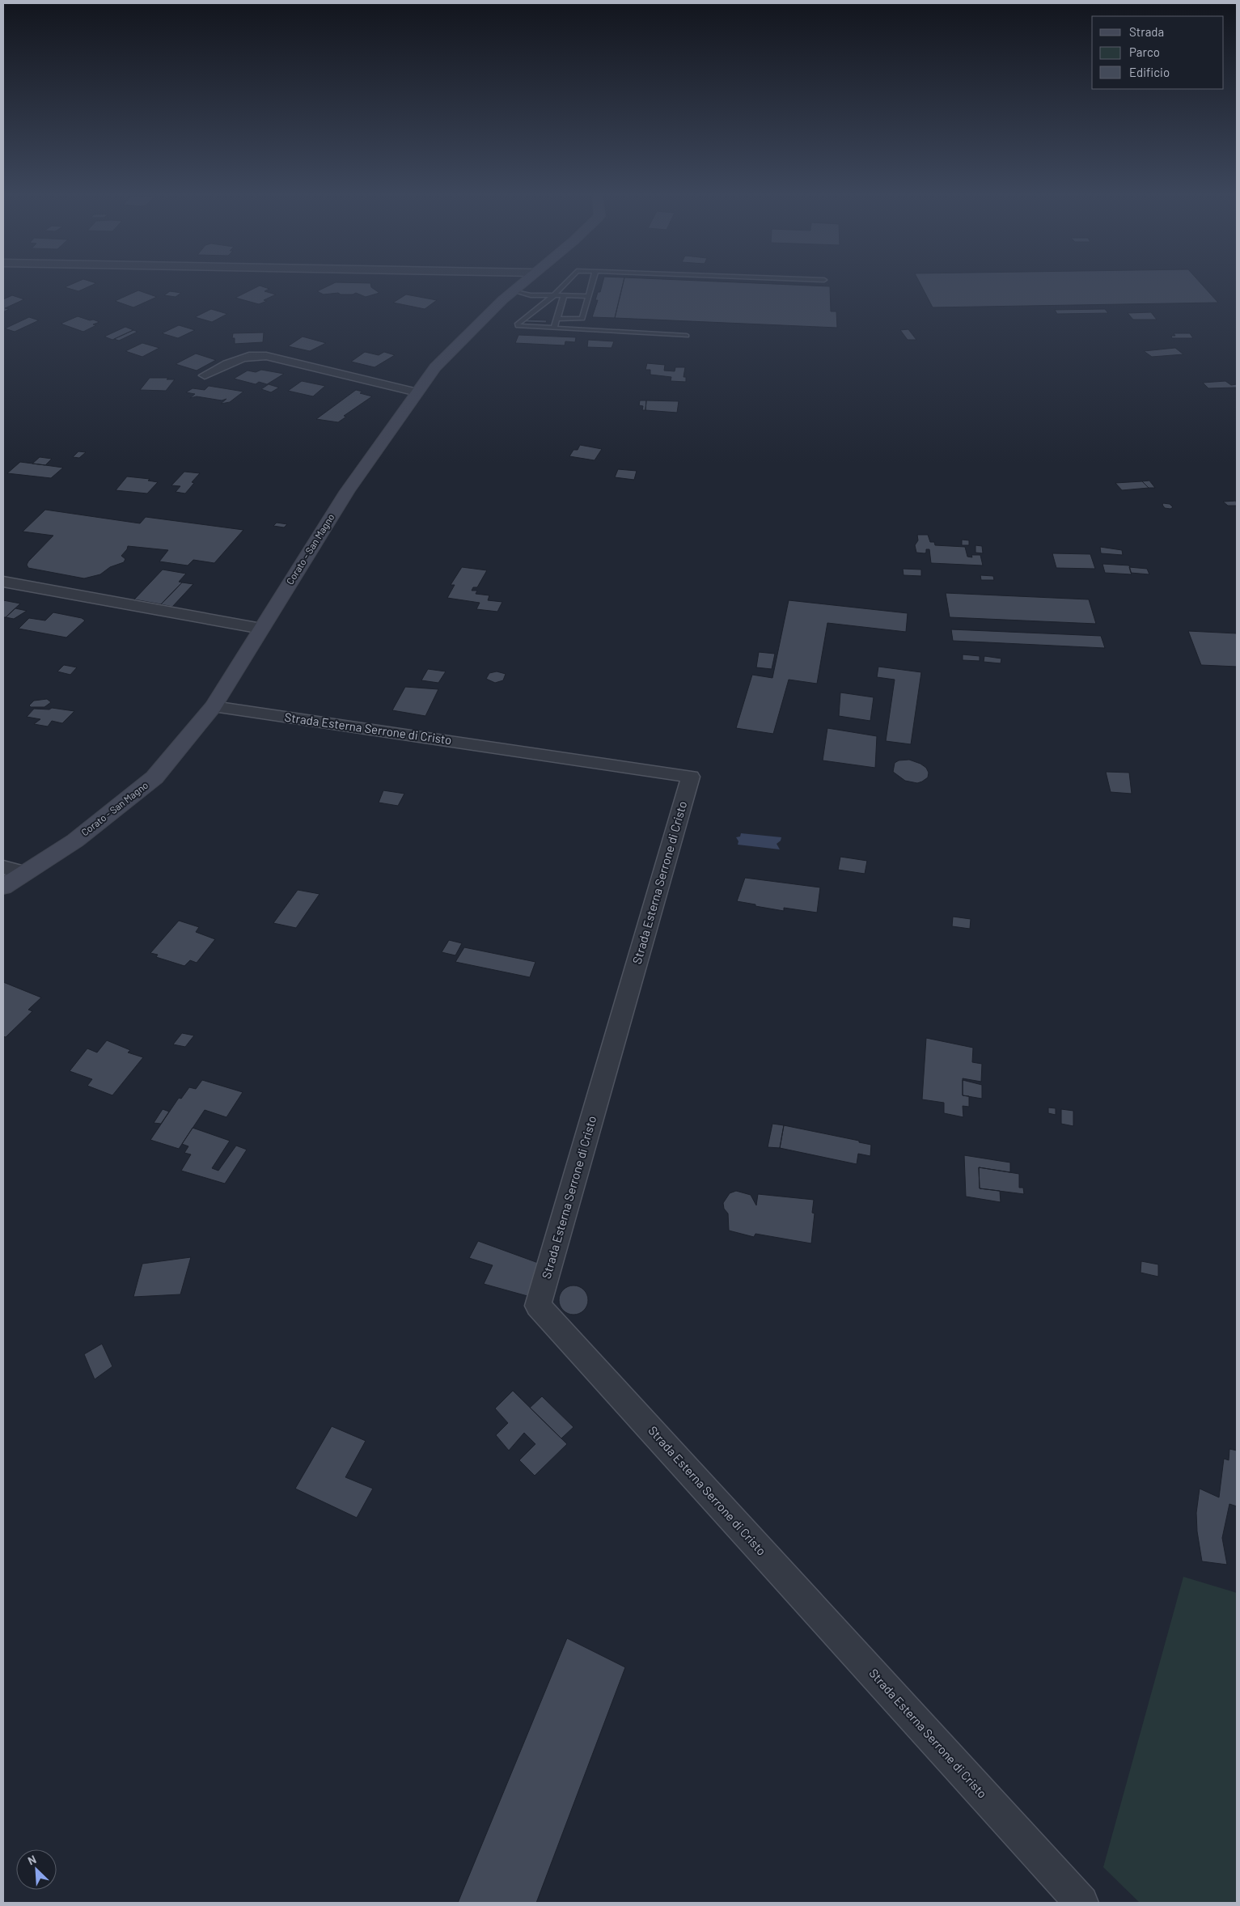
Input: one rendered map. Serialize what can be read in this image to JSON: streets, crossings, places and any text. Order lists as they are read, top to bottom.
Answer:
{
  "streets": {
    "main road": ["Corato - San Magno"],
    "street": ["Strada Esterna Serrone di Cristo"]
  },
  "crossings": [
    ["Corato - San Magno", "Strada Esterna Serrone di Cristo"]
  ],
  "legend": ["Strada", "Parco", "Edificio"],
  "north": "top left"
}
